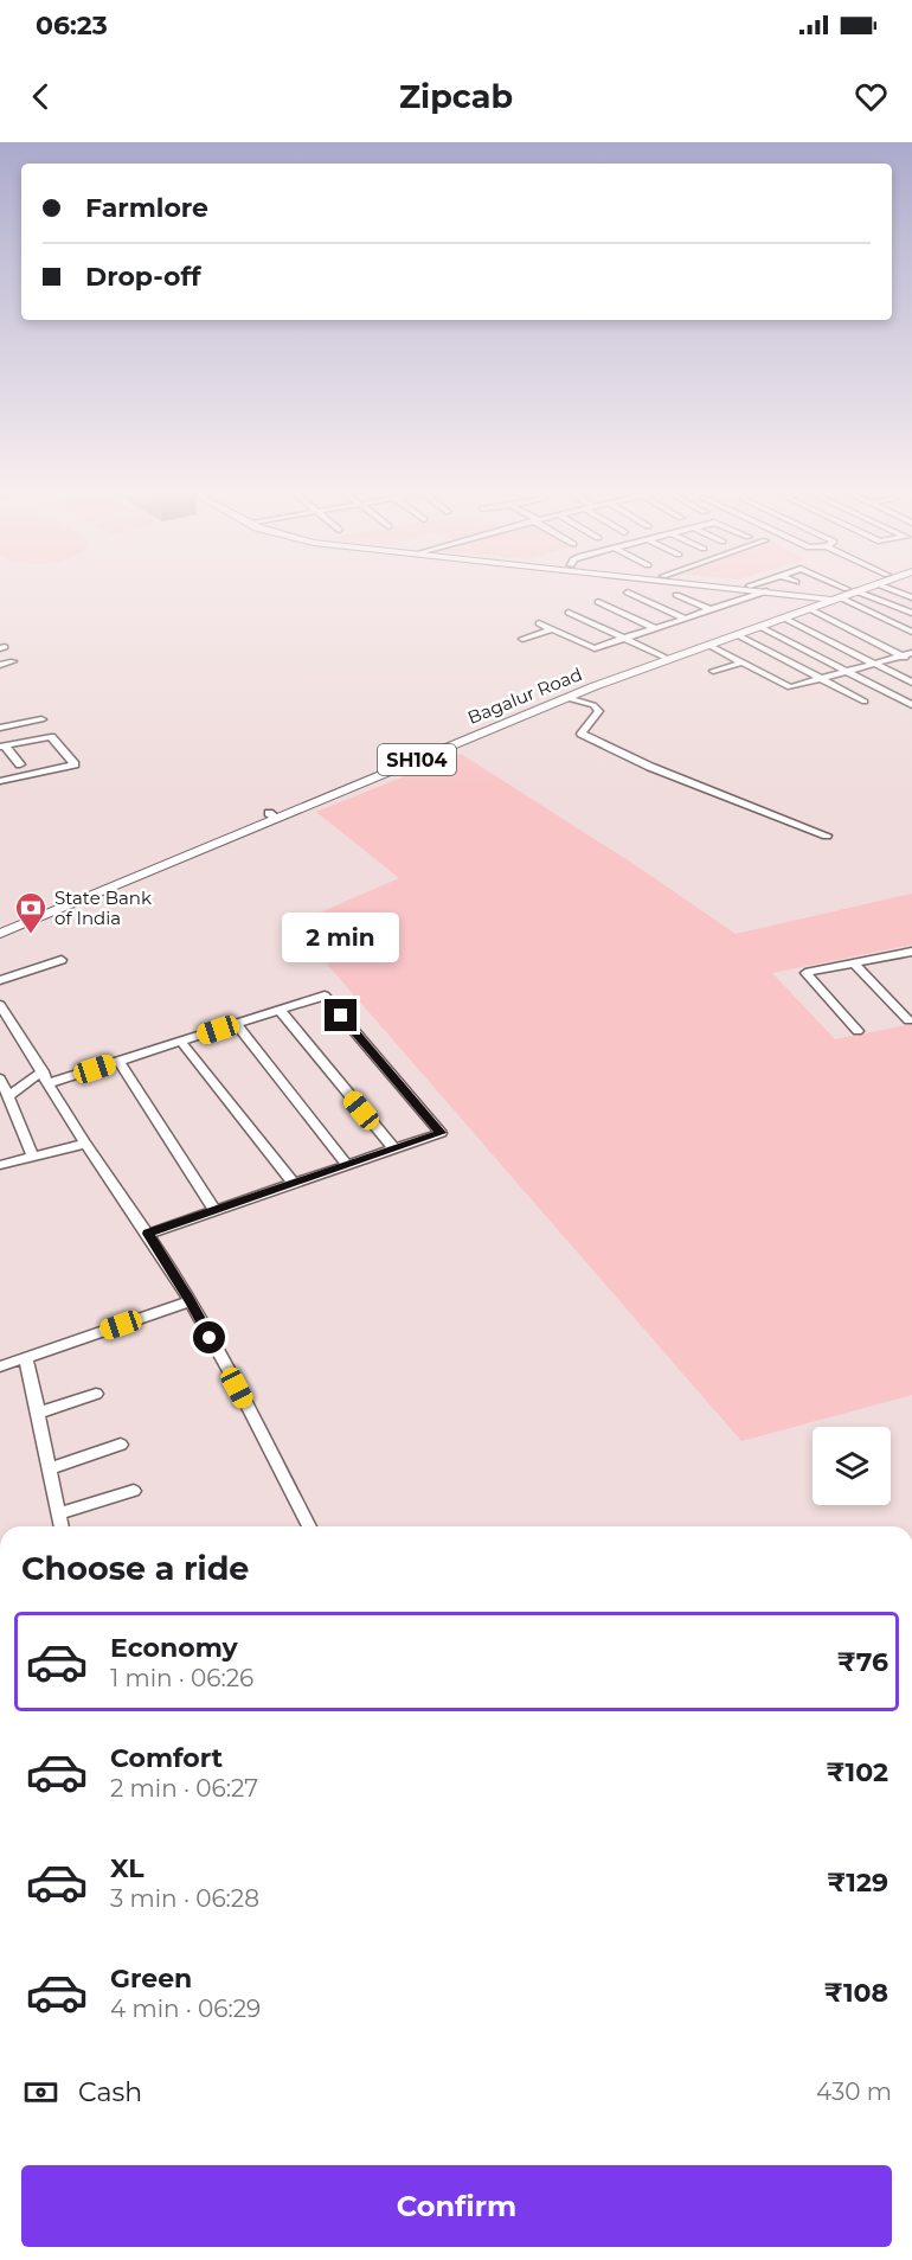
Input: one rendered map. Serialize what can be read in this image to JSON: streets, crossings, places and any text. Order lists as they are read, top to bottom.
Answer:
{
  "streets": {
    "main road": ["Bagalur Road", "SH104"]
  },
  "places": {
    "bank": ["State Bank of India"]
  },
  "page": {
    "status": "06:23",
    "header": "Zipcab",
    "banner": ["Farmlore", "Drop-off"],
    "bubble": "2 min",
    "heading": "Choose a ride",
    "list": [
      {
        "name": "Economy",
        "note": "1 min · 06:26",
        "value": "₹76"
      },
      {
        "name": "Comfort",
        "note": "2 min · 06:27",
        "value": "₹102"
      },
      {
        "name": "XL",
        "note": "3 min · 06:28",
        "value": "₹129"
      },
      {
        "name": "Green",
        "note": "4 min · 06:29",
        "value": "₹108"
      }
    ],
    "pay": ["Cash", "430 m"],
    "buttons": "Confirm"
  }
}
